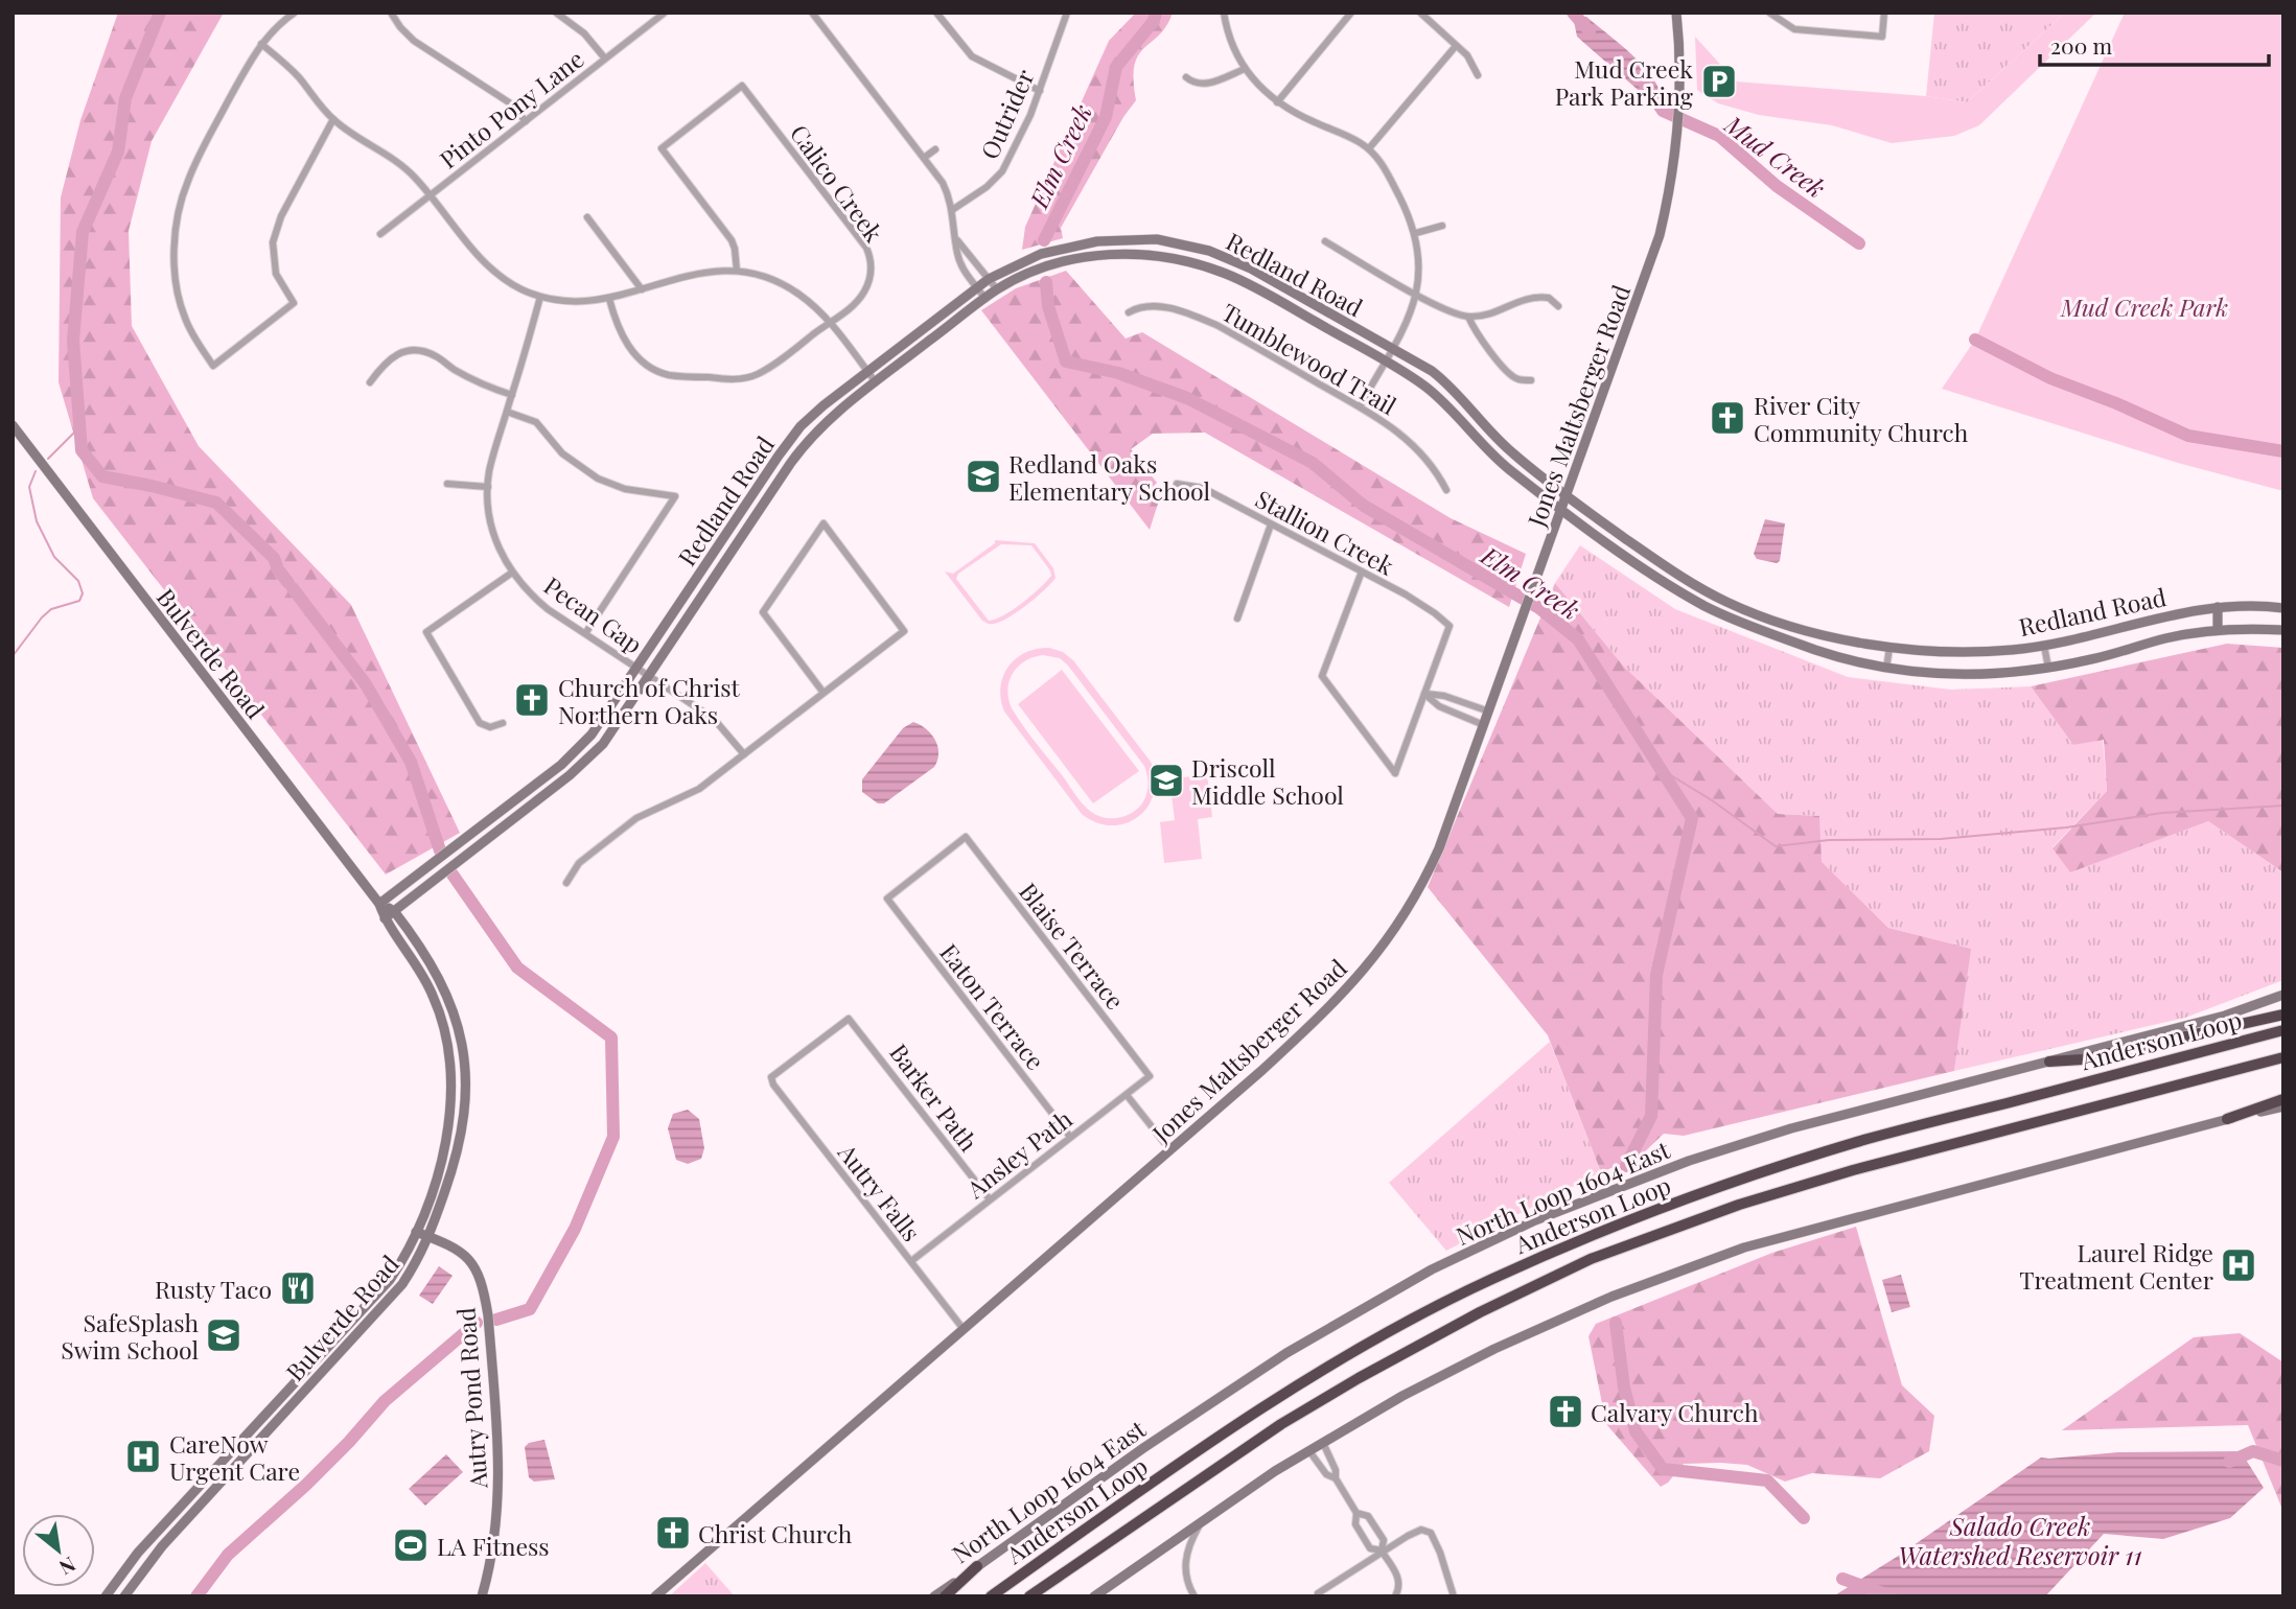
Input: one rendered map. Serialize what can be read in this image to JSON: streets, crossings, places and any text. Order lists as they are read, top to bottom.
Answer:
{
  "streets": {
    "highway": ["Anderson Loop"],
    "main road": [
      "Redland Road",
      "Jones Maltsberger Road",
      "Bulverde Road",
      "North Loop 1604 East",
      "Autry Pond Road"
    ],
    "street": [
      "Pinto Pony Lane",
      "Outrider",
      "Calico Creek",
      "Tumblewood Trail",
      "Stallion Creek",
      "Pecan Gap",
      "Blaise Terrace",
      "Eaton Terrace",
      "Barker Path",
      "Ansley Path",
      "Autry Falls"
    ]
  },
  "crossings": [
    ["Redland Road", "Jones Maltsberger Road"],
    ["Redland Road", "Pecan Gap"],
    ["Redland Road", "Bulverde Road"],
    ["Jones Maltsberger Road", "Autry Falls"],
    ["Bulverde Road", "Autry Pond Road"],
    ["Blaise Terrace", "Eaton Terrace"],
    ["Blaise Terrace", "Ansley Path"],
    ["Eaton Terrace", "Ansley Path"],
    ["Barker Path", "Ansley Path"],
    ["Barker Path", "Autry Falls"],
    ["Ansley Path", "Autry Falls"]
  ],
  "water": ["Elm Creek", "Mud Creek", "Salado Creek Watershed Reservoir 11"],
  "parks": ["Mud Creek Park"],
  "places": {
    "parking": ["Mud Creek Park Parking"],
    "church": [
      "River City Community Church",
      "Church of Christ Northern Oaks",
      "Calvary Church",
      "Christ Church"
    ],
    "school or university": ["Redland Oaks Elementary School", "Driscoll Middle School", "SafeSplash Swim School"],
    "hospital": ["Laurel Ridge Treatment Center", "CareNow Urgent Care"],
    "restaurant": ["Rusty Taco"],
    "sports": ["LA Fitness"]
  },
  "scale_bar": "200 m",
  "north": "bottom right"
}
